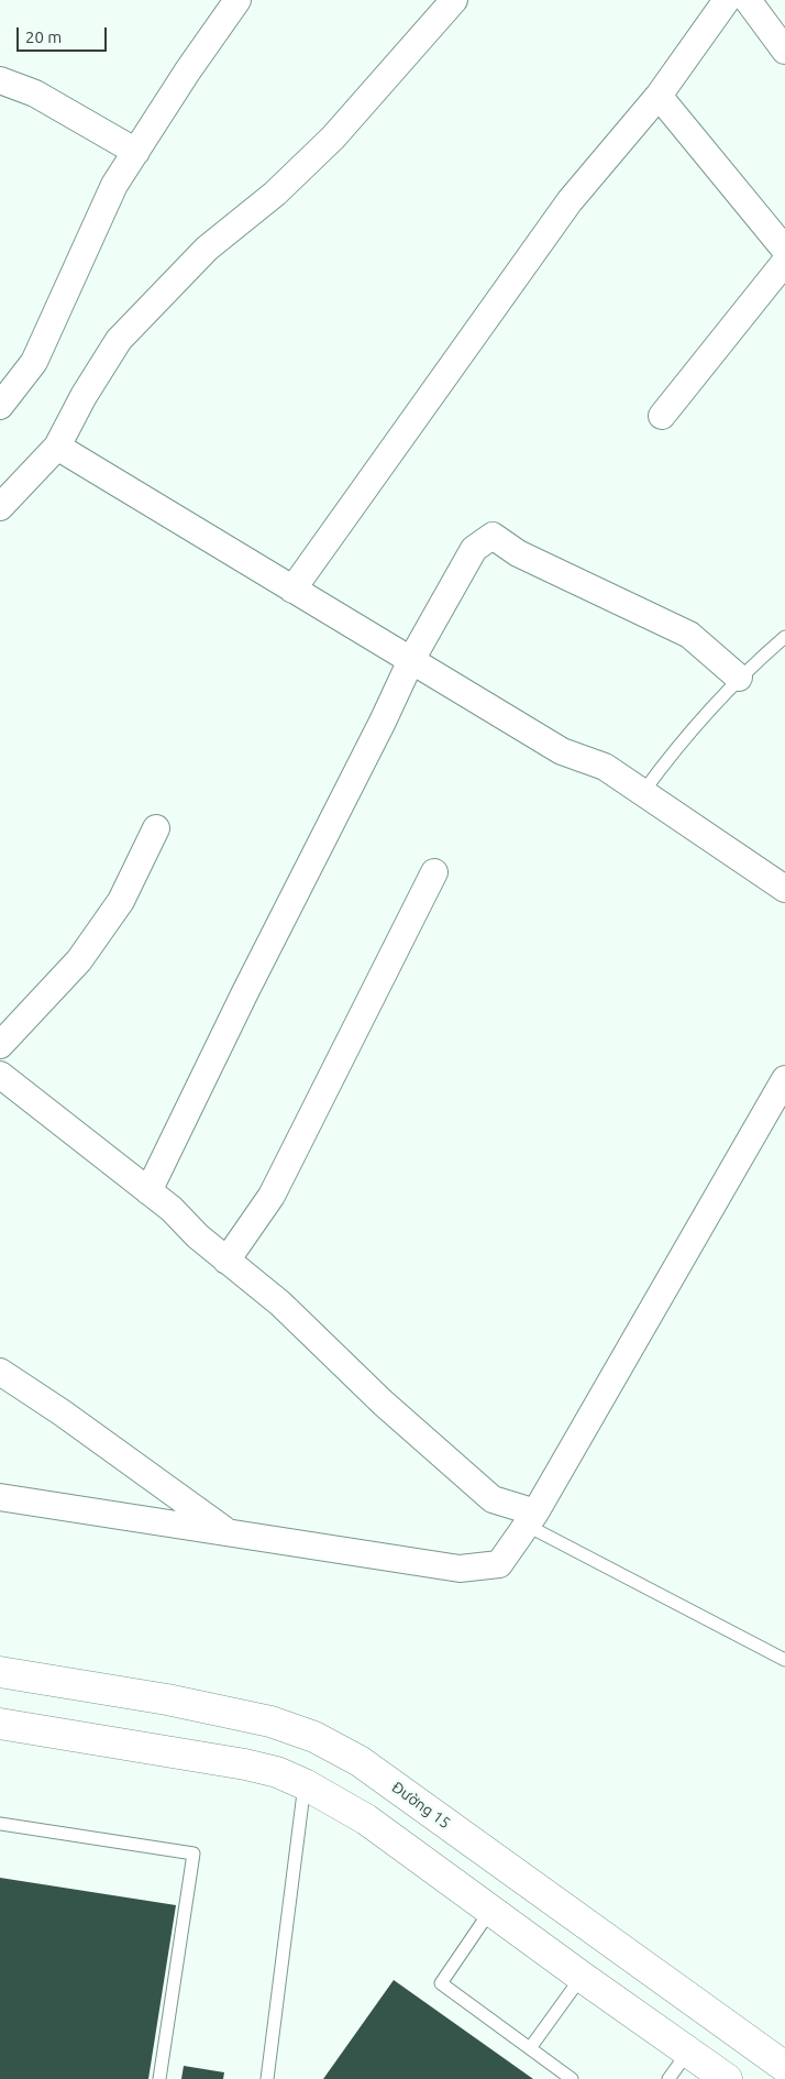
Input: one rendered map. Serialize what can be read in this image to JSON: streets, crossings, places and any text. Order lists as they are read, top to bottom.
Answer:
{
  "streets": {
    "street": ["Đường 15"]
  },
  "scale_bar": "20 m"
}
